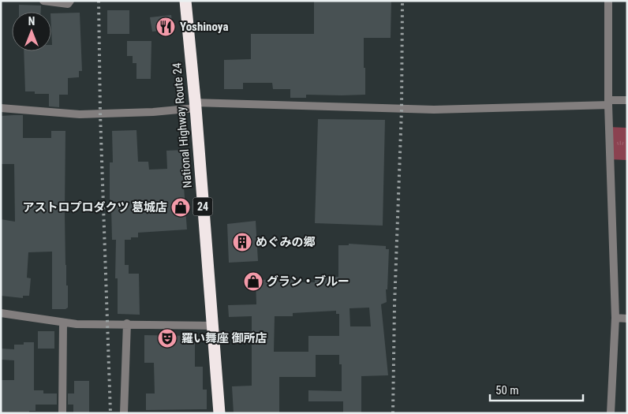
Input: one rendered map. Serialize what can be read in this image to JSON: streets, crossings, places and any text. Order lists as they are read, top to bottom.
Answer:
{
  "streets": {
    "highway": ["National Highway Route 24", "24"]
  },
  "places": {
    "restaurant": ["Yoshinoya"],
    "shop": ["アストロプロダクツ 葛城店", "グラン・ブルー"],
    "building": ["めぐみの郷"],
    "theatre": ["羅い舞座 御所店"]
  },
  "scale_bar": "50 m",
  "north": "top"
}
